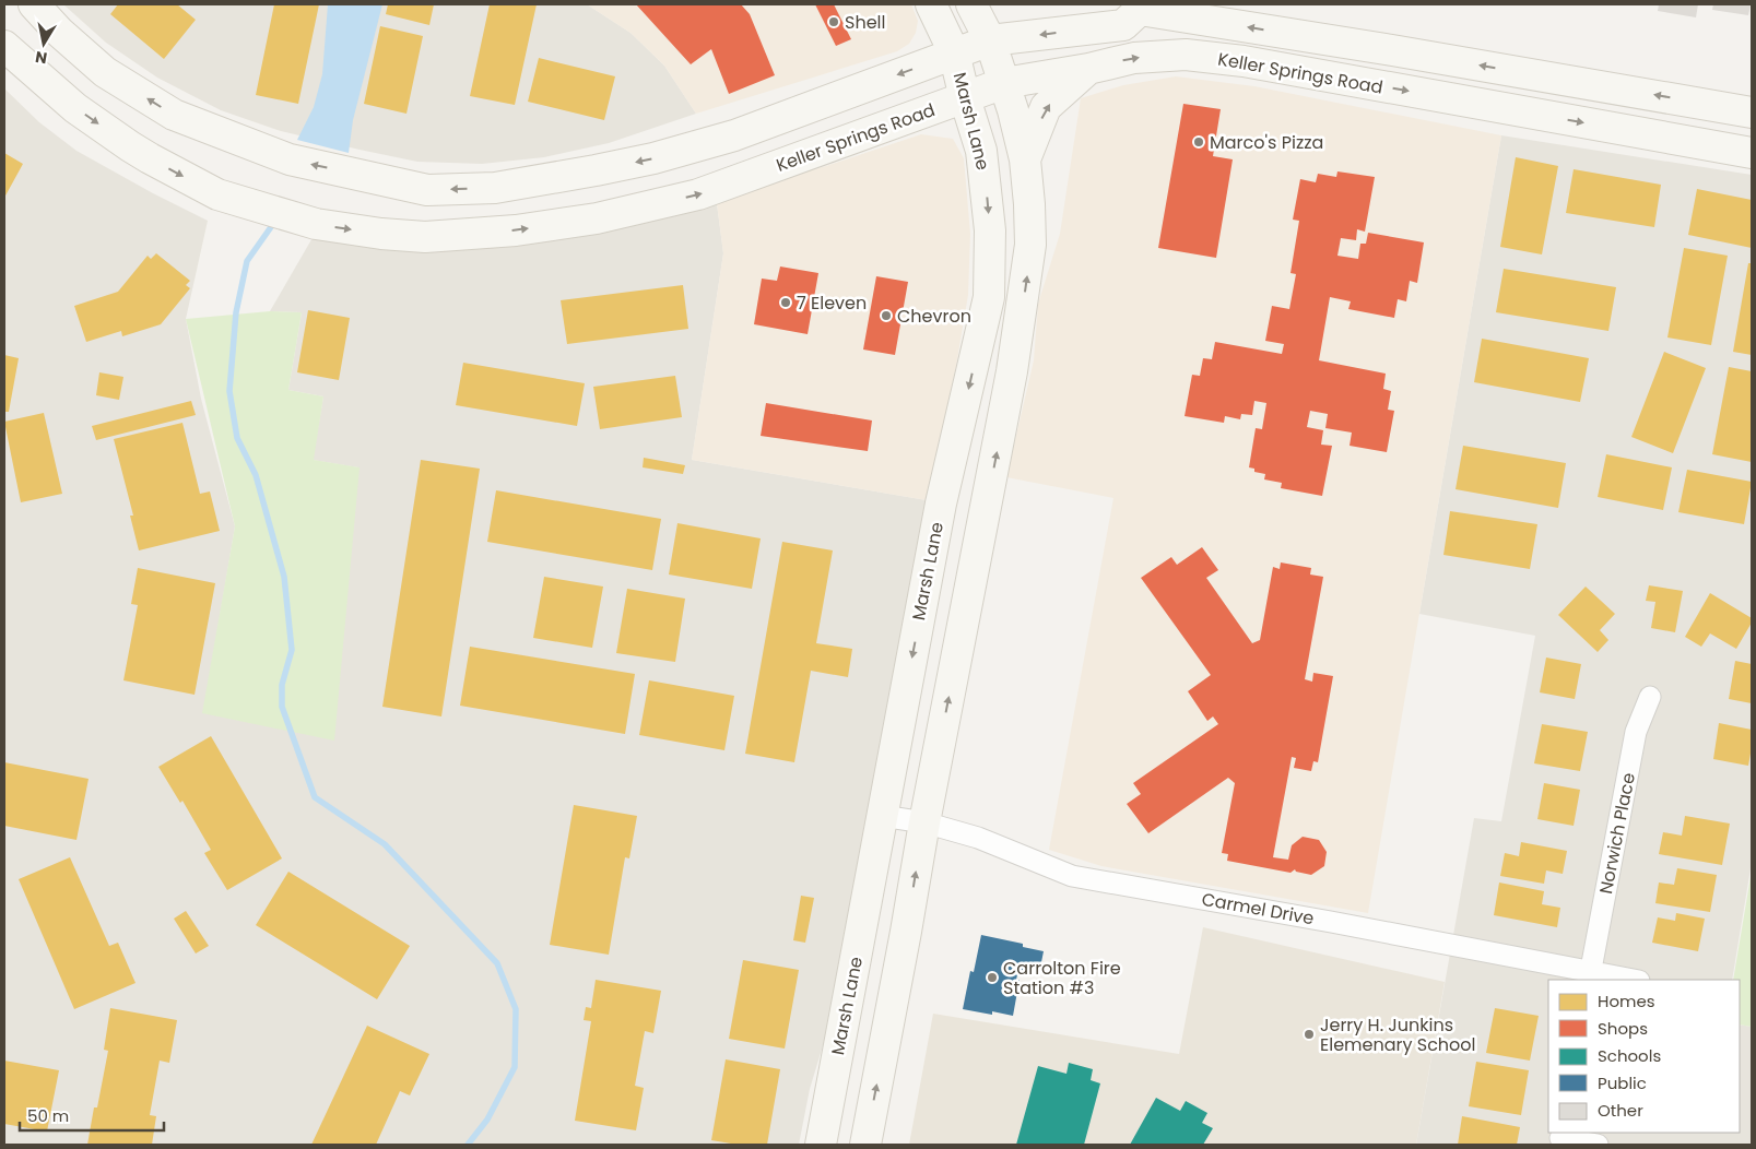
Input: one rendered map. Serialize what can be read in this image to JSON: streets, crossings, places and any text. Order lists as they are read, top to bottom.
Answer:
{
  "streets": {
    "main road": ["Keller Springs Road", "Marsh Lane"],
    "street": ["Norwich Place", "Carmel Drive"]
  },
  "crossings": [
    ["Keller Springs Road", "Marsh Lane"],
    ["Marsh Lane", "Carmel Drive"],
    ["Norwich Place", "Carmel Drive"]
  ],
  "places": [
    "Shell",
    "Marco's Pizza",
    "7 Eleven",
    "Chevron",
    "Carrolton Fire Station #3",
    "Jerry H. Junkins Elemenary School"
  ],
  "legend": [
    "Homes",
    "Shops",
    "Schools",
    "Public",
    "Other"
  ],
  "scale_bar": "50 m",
  "north": "bottom"
}
